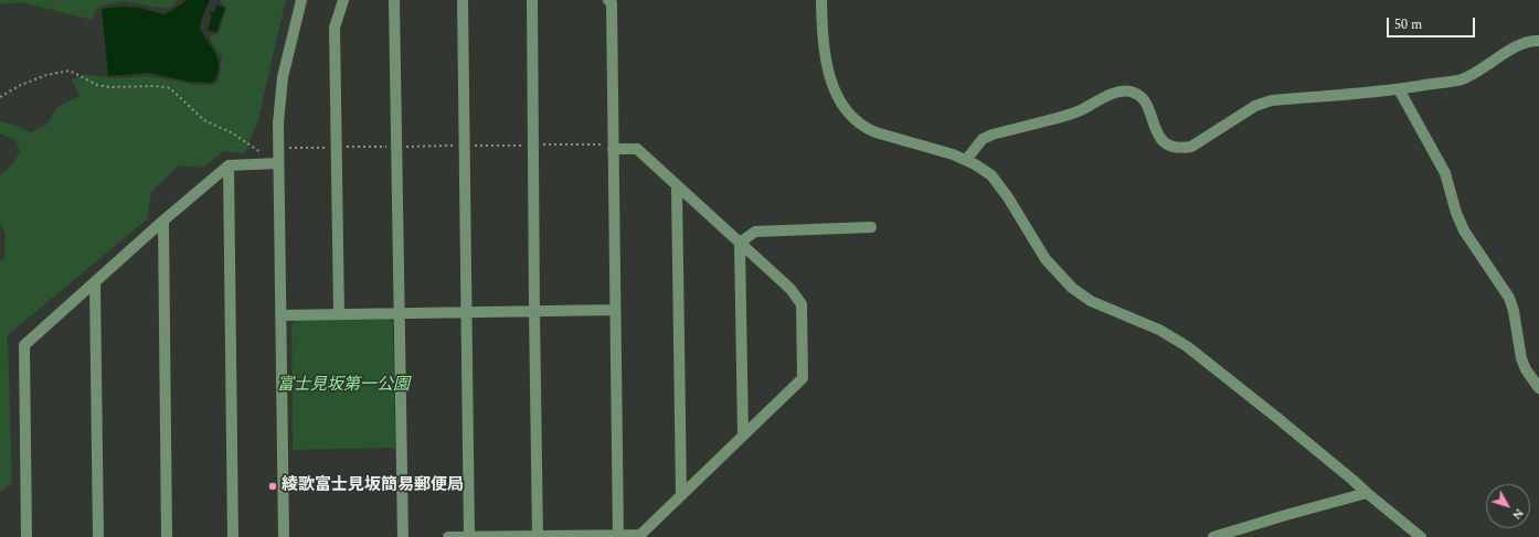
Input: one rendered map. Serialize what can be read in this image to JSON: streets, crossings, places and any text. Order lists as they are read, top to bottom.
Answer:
{
  "parks": ["富士見坂第一公園"],
  "places": ["綾歌富士見坂簡易郵便局"],
  "scale_bar": "50 m",
  "north": "bottom right"
}
